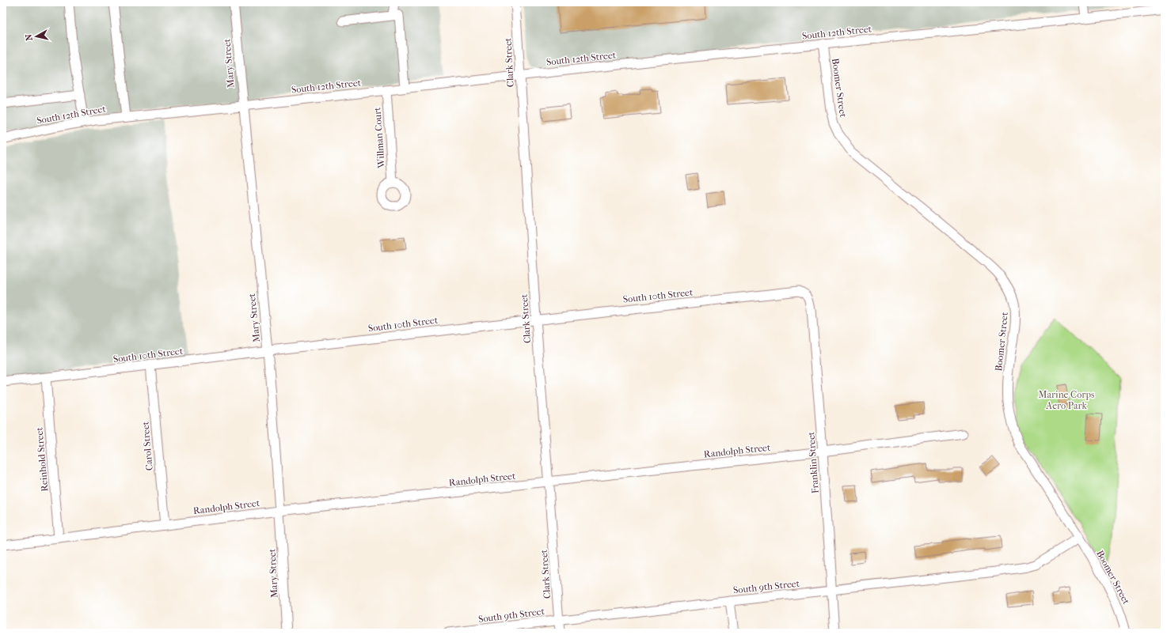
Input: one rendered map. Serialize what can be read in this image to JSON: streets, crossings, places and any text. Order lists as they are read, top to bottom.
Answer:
{
  "streets": {
    "street": [
      "South 12th Street",
      "Clark Street",
      "Mary Street",
      "Boomer Street",
      "Willman Court",
      "South 10th Street",
      "Carol Street",
      "Randolph Street",
      "Reinhold Street",
      "Franklin Street",
      "South 9th Street"
    ]
  },
  "crossings": [
    ["South 12th Street", "Clark Street"],
    ["South 12th Street", "Mary Street"],
    ["South 12th Street", "Boomer Street"],
    ["South 12th Street", "Willman Court"],
    ["Clark Street", "South 10th Street"],
    ["Clark Street", "Randolph Street"],
    ["Clark Street", "South 9th Street"],
    ["Mary Street", "South 10th Street"],
    ["Mary Street", "Randolph Street"],
    ["Boomer Street", "South 9th Street"],
    ["South 10th Street", "Carol Street"],
    ["South 10th Street", "Reinhold Street"],
    ["South 10th Street", "Franklin Street"],
    ["Carol Street", "Randolph Street"],
    ["Randolph Street", "Reinhold Street"],
    ["Randolph Street", "Franklin Street"],
    ["Franklin Street", "South 9th Street"]
  ],
  "parks": ["Marine Corps Aero Park"],
  "north": "left"
}
